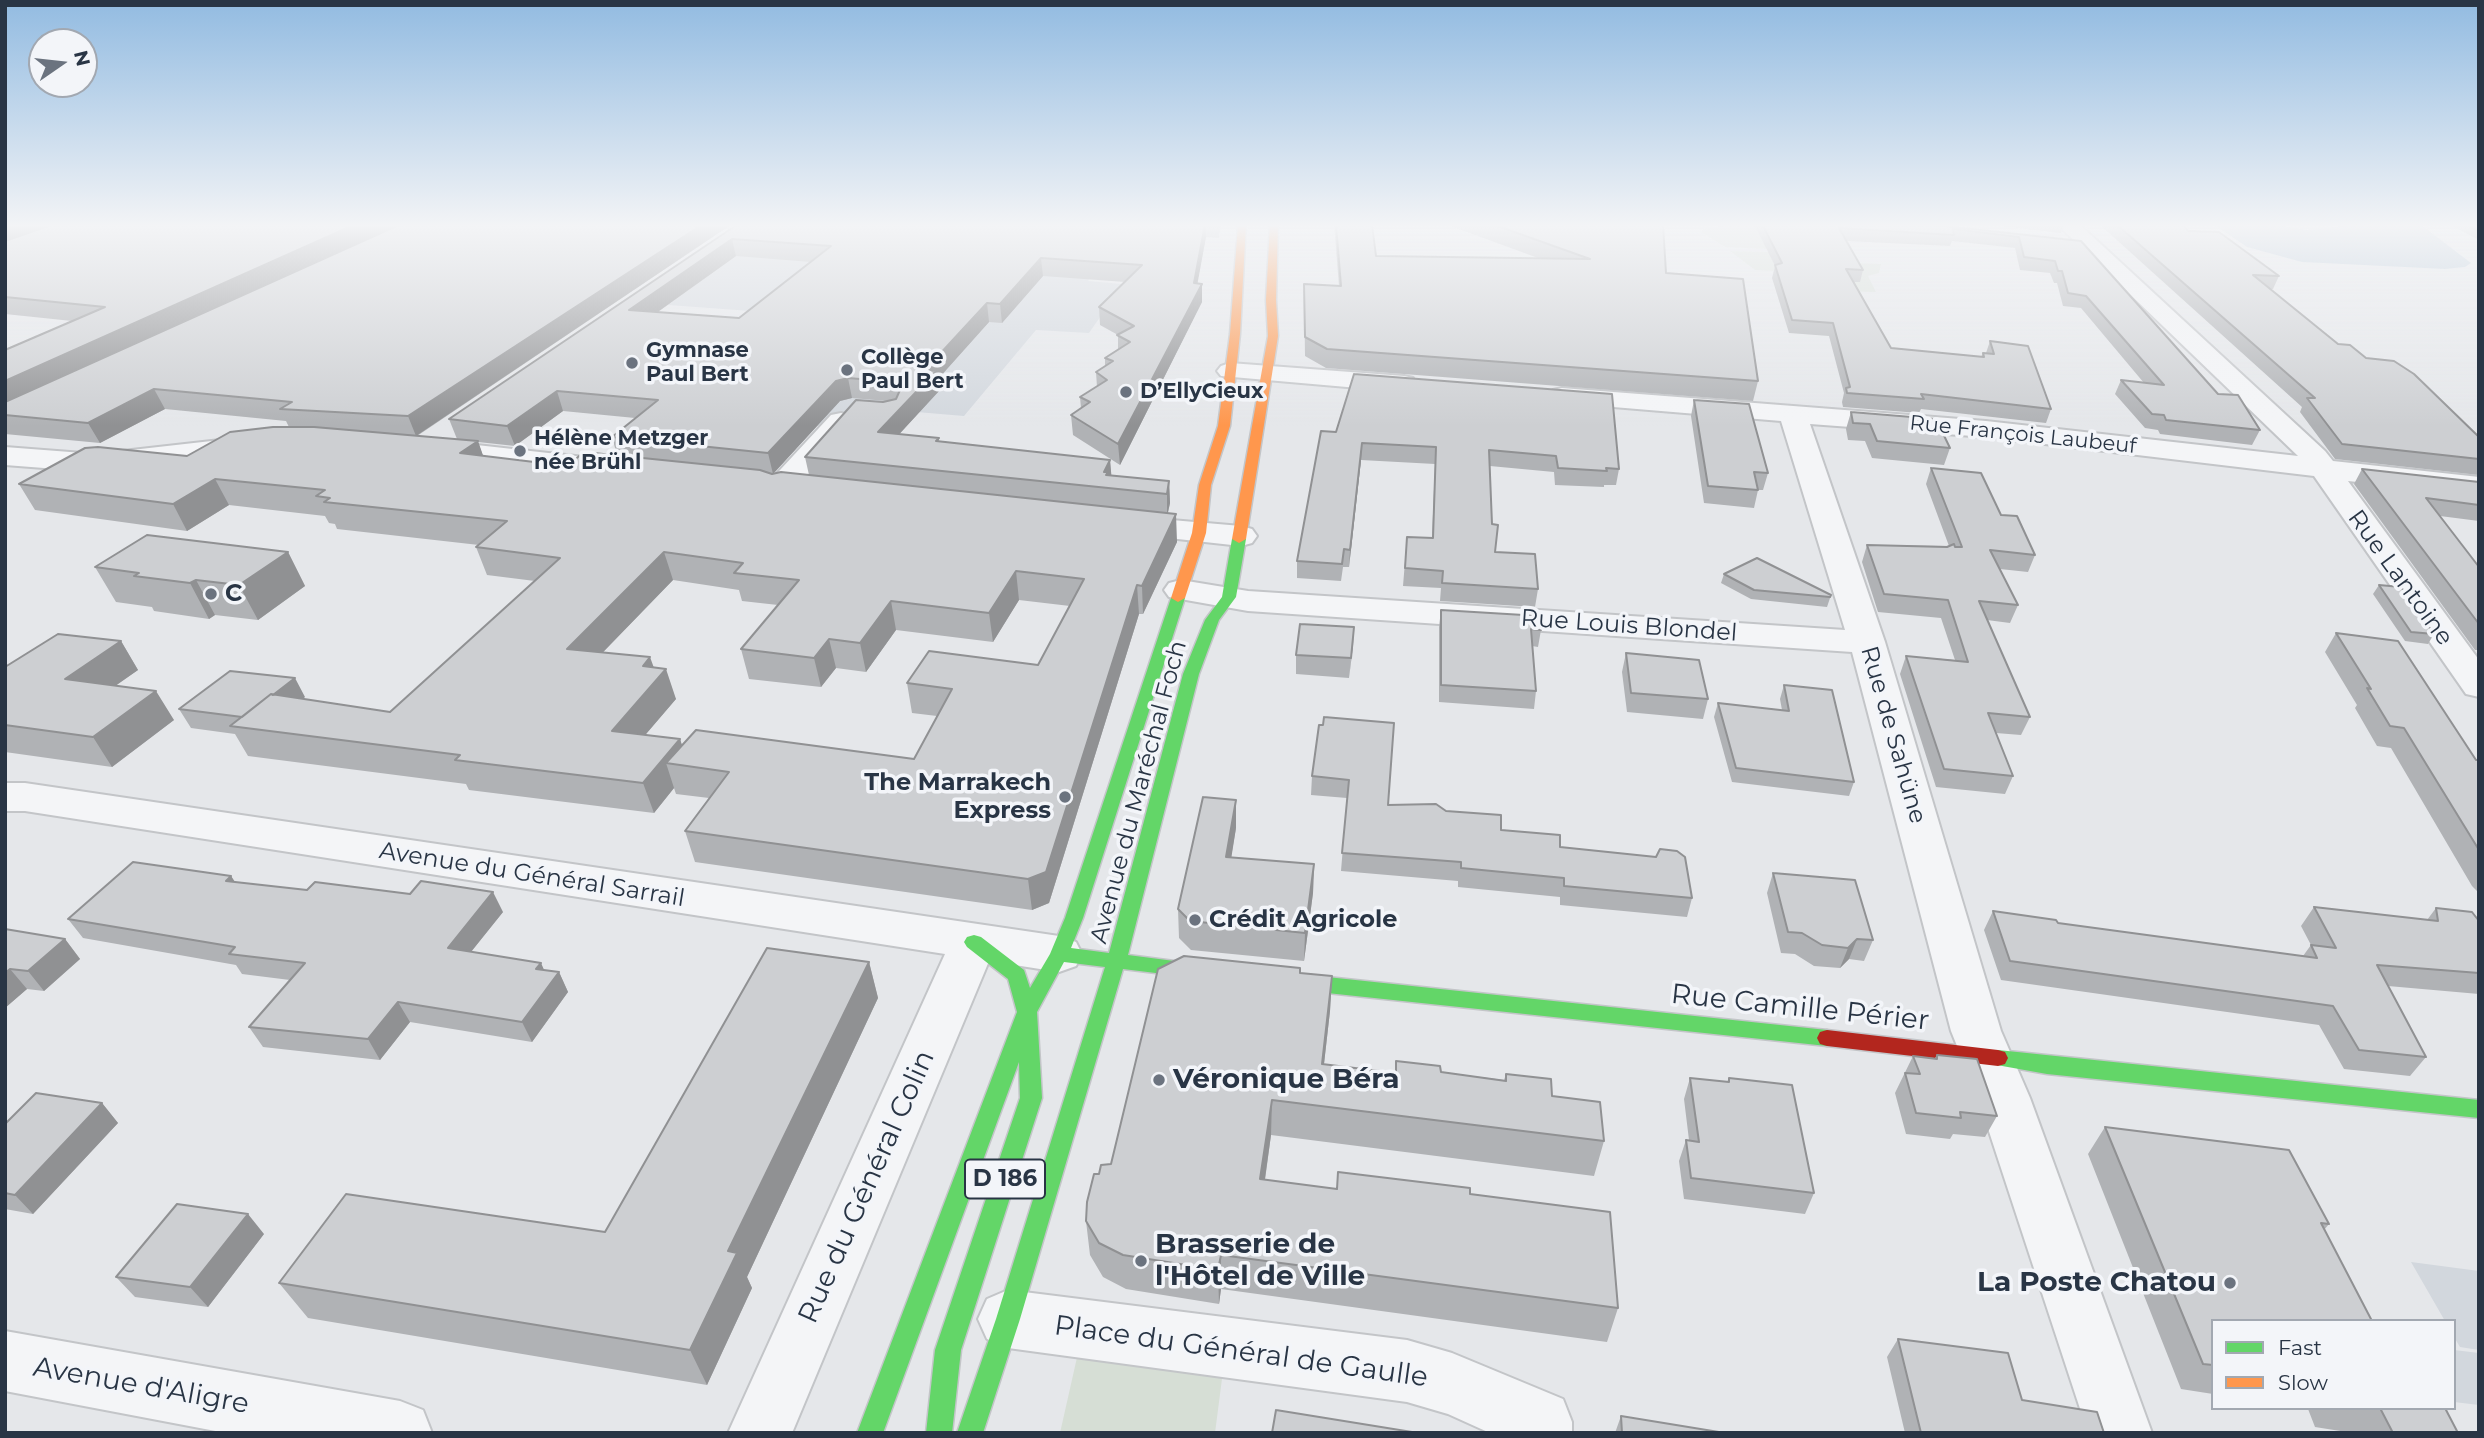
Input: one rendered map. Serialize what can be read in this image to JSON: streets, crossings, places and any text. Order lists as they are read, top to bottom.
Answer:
{
  "streets": {
    "main road": ["Avenue du Maréchal Foch", "Rue Camille Périer", "D 186"],
    "street": [
      "Rue François Laubeuf",
      "Rue Lantoine",
      "Rue Louis Blondel",
      "Rue de Sahüne",
      "Avenue du Général Sarrail",
      "Rue du Général Colin",
      "Place du Général de Gaulle",
      "Avenue d'Aligre"
    ]
  },
  "crossings": [
    ["Rue François Laubeuf", "Rue Lantoine"],
    ["Rue François Laubeuf", "Rue de Sahüne"],
    ["Rue Louis Blondel", "Rue de Sahüne"],
    ["Rue Louis Blondel", "Avenue du Maréchal Foch"],
    ["Rue de Sahüne", "Rue Camille Périer"],
    ["Avenue du Maréchal Foch", "Avenue du Général Sarrail"],
    ["Avenue du Maréchal Foch", "D 186"],
    ["Avenue du Maréchal Foch", "Place du Général de Gaulle"],
    ["Avenue du Général Sarrail", "D 186"],
    ["Avenue du Général Sarrail", "Rue du Général Colin"],
    ["D 186", "Rue du Général Colin"]
  ],
  "places": [
    "Gymnase Paul Bert",
    "Collège Paul Bert",
    "D’EllyCieux",
    "Hélène Metzger née Brühl",
    "C",
    "The Marrakech Express",
    "Crédit Agricole",
    "Véronique Béra",
    "Brasserie de l'Hôtel de Ville",
    "La Poste Chatou"
  ],
  "legend": ["Fast", "Slow"],
  "north": "right"
}
